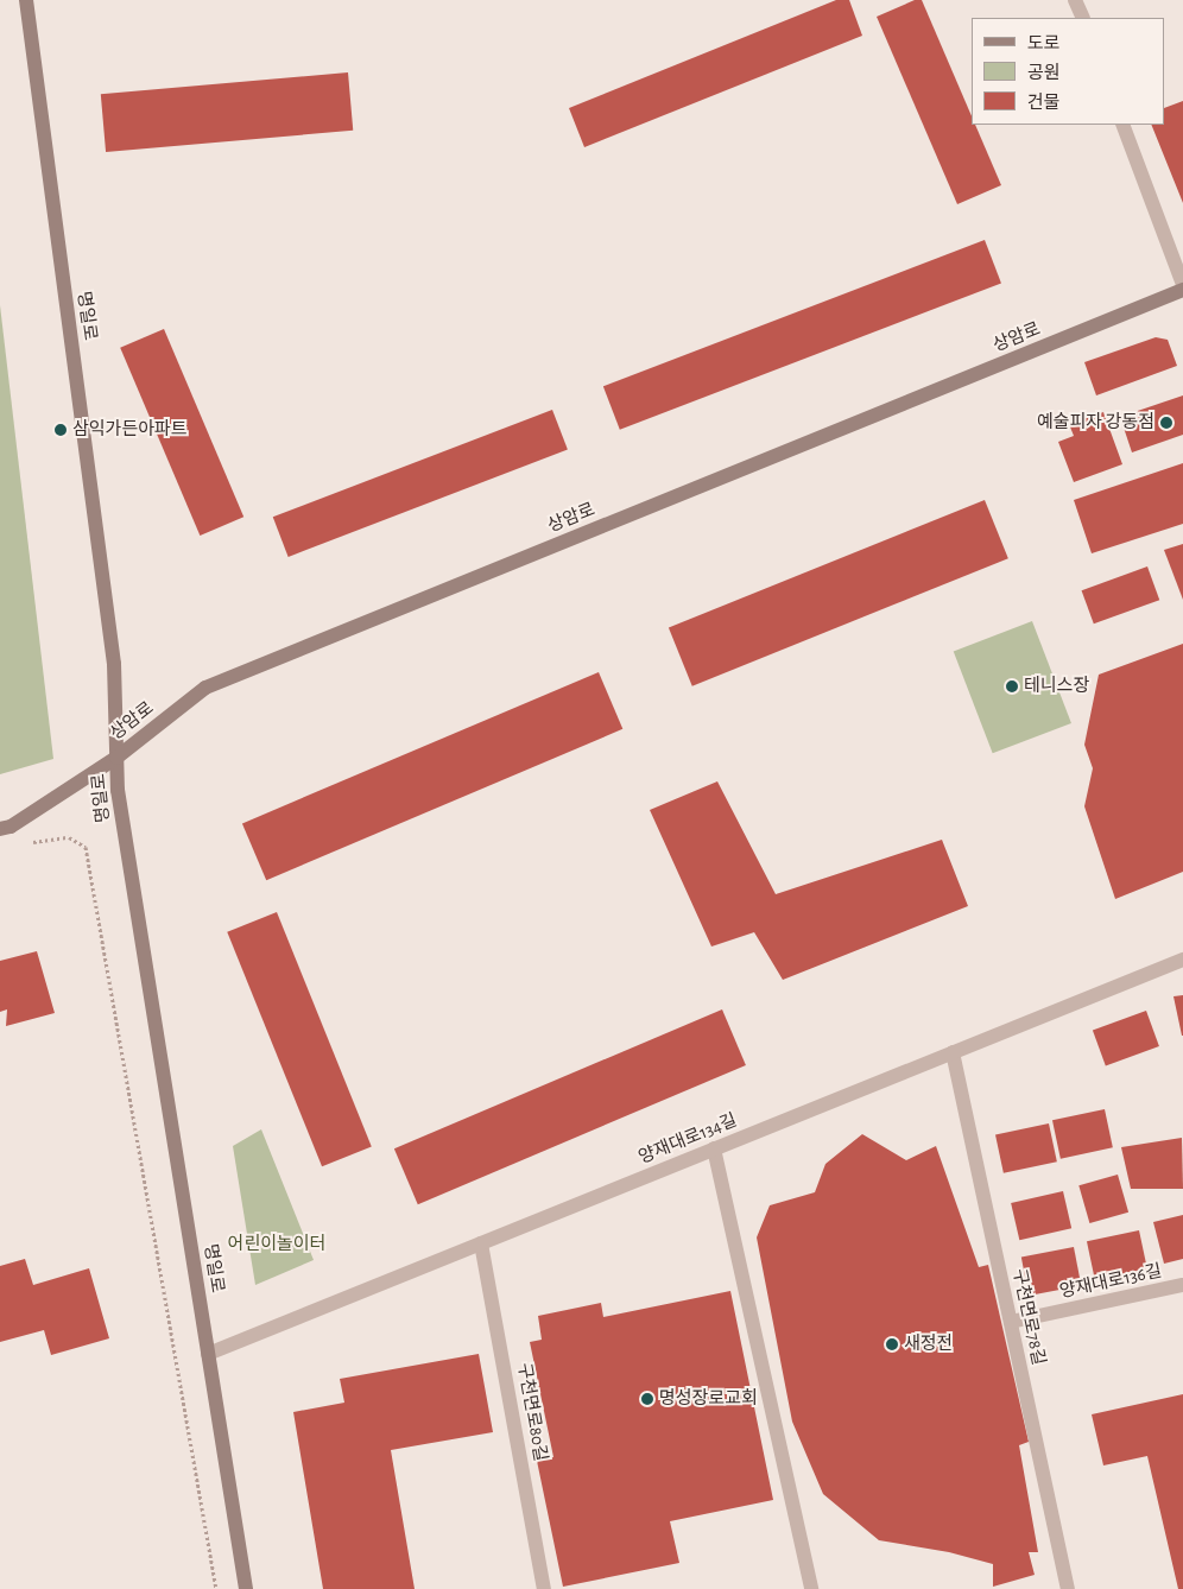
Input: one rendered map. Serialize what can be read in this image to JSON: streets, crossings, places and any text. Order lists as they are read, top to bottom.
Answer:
{
  "streets": {
    "street": [
      "명일로",
      "상암로",
      "양재대로134길",
      "양재대로136길",
      "구천면로78길",
      "구천면로80길"
    ]
  },
  "crossings": [
    ["명일로", "상암로"],
    ["명일로", "양재대로134길"],
    ["양재대로134길", "구천면로78길"],
    ["양재대로134길", "구천면로80길"],
    ["양재대로136길", "구천면로78길"]
  ],
  "parks": ["어린이놀이터"],
  "places": [
    "예술피자 강동점",
    "삼익가든아파트",
    "테니스장",
    "새정전",
    "명성장로교회"
  ],
  "legend": ["도로", "공원", "건물"]
}
